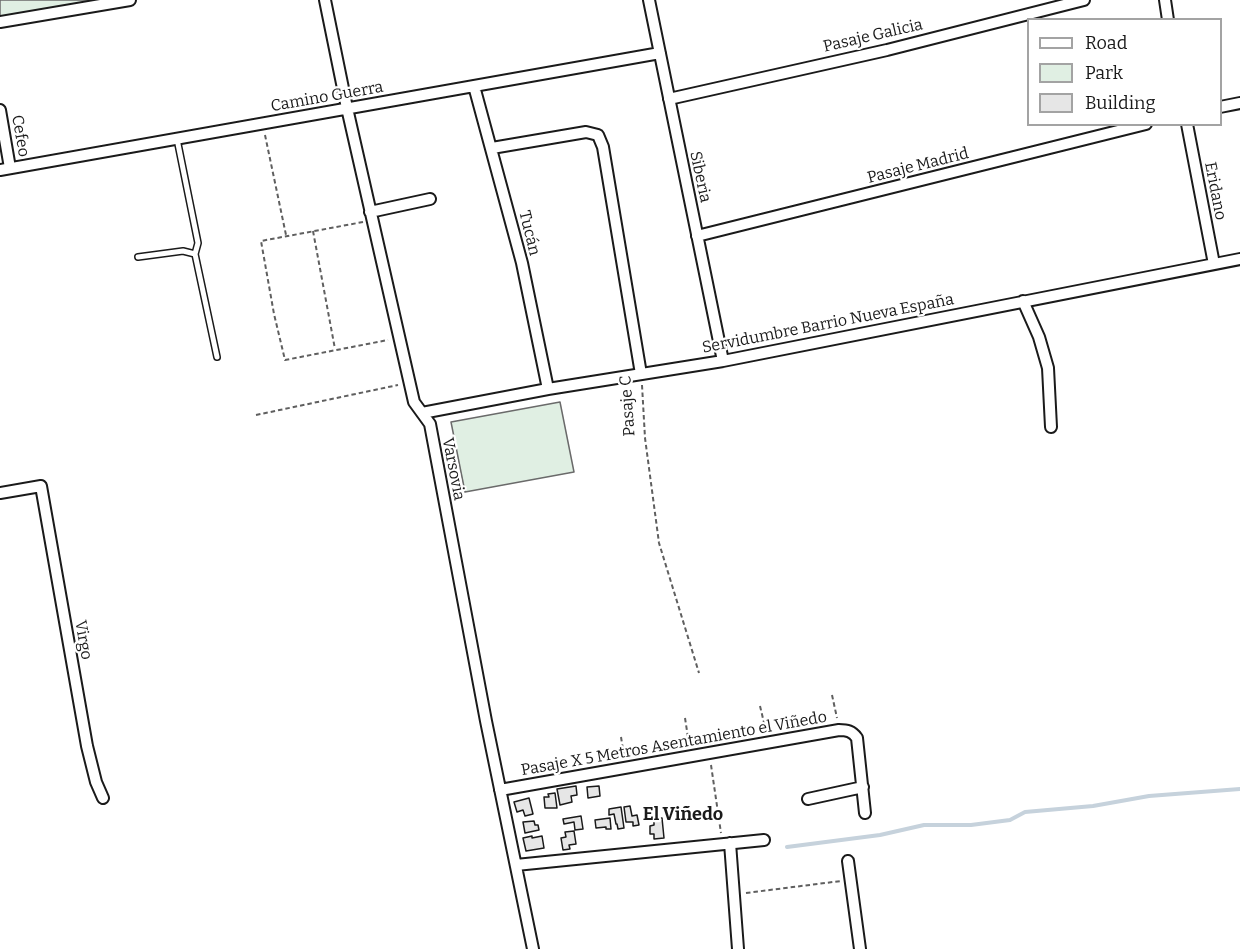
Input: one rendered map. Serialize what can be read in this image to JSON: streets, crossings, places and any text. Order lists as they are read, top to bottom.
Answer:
{
  "streets": {
    "street": [
      "Pasaje Galicia",
      "Camino Guerra",
      "Cefeo",
      "Pasaje Madrid",
      "Siberia",
      "Eridano",
      "Tucán",
      "Servidumbre Barrio Nueva España",
      "Pasaje C",
      "Varsovia",
      "Virgo",
      "Pasaje X 5 Metros Asentamiento el Viñedo"
    ]
  },
  "crossings": [
    ["Pasaje Galicia", "Siberia"],
    ["Camino Guerra", "Cefeo"],
    ["Camino Guerra", "Siberia"],
    ["Camino Guerra", "Tucán"],
    ["Camino Guerra", "Varsovia"],
    ["Pasaje Madrid", "Siberia"],
    ["Siberia", "Servidumbre Barrio Nueva España"],
    ["Eridano", "Servidumbre Barrio Nueva España"],
    ["Tucán", "Servidumbre Barrio Nueva España"],
    ["Tucán", "Pasaje C"],
    ["Servidumbre Barrio Nueva España", "Pasaje C"],
    ["Servidumbre Barrio Nueva España", "Varsovia"],
    ["Varsovia", "Pasaje X 5 Metros Asentamiento el Viñedo"]
  ],
  "districts": ["El Viñedo"],
  "legend": ["Road", "Park", "Building"]
}
